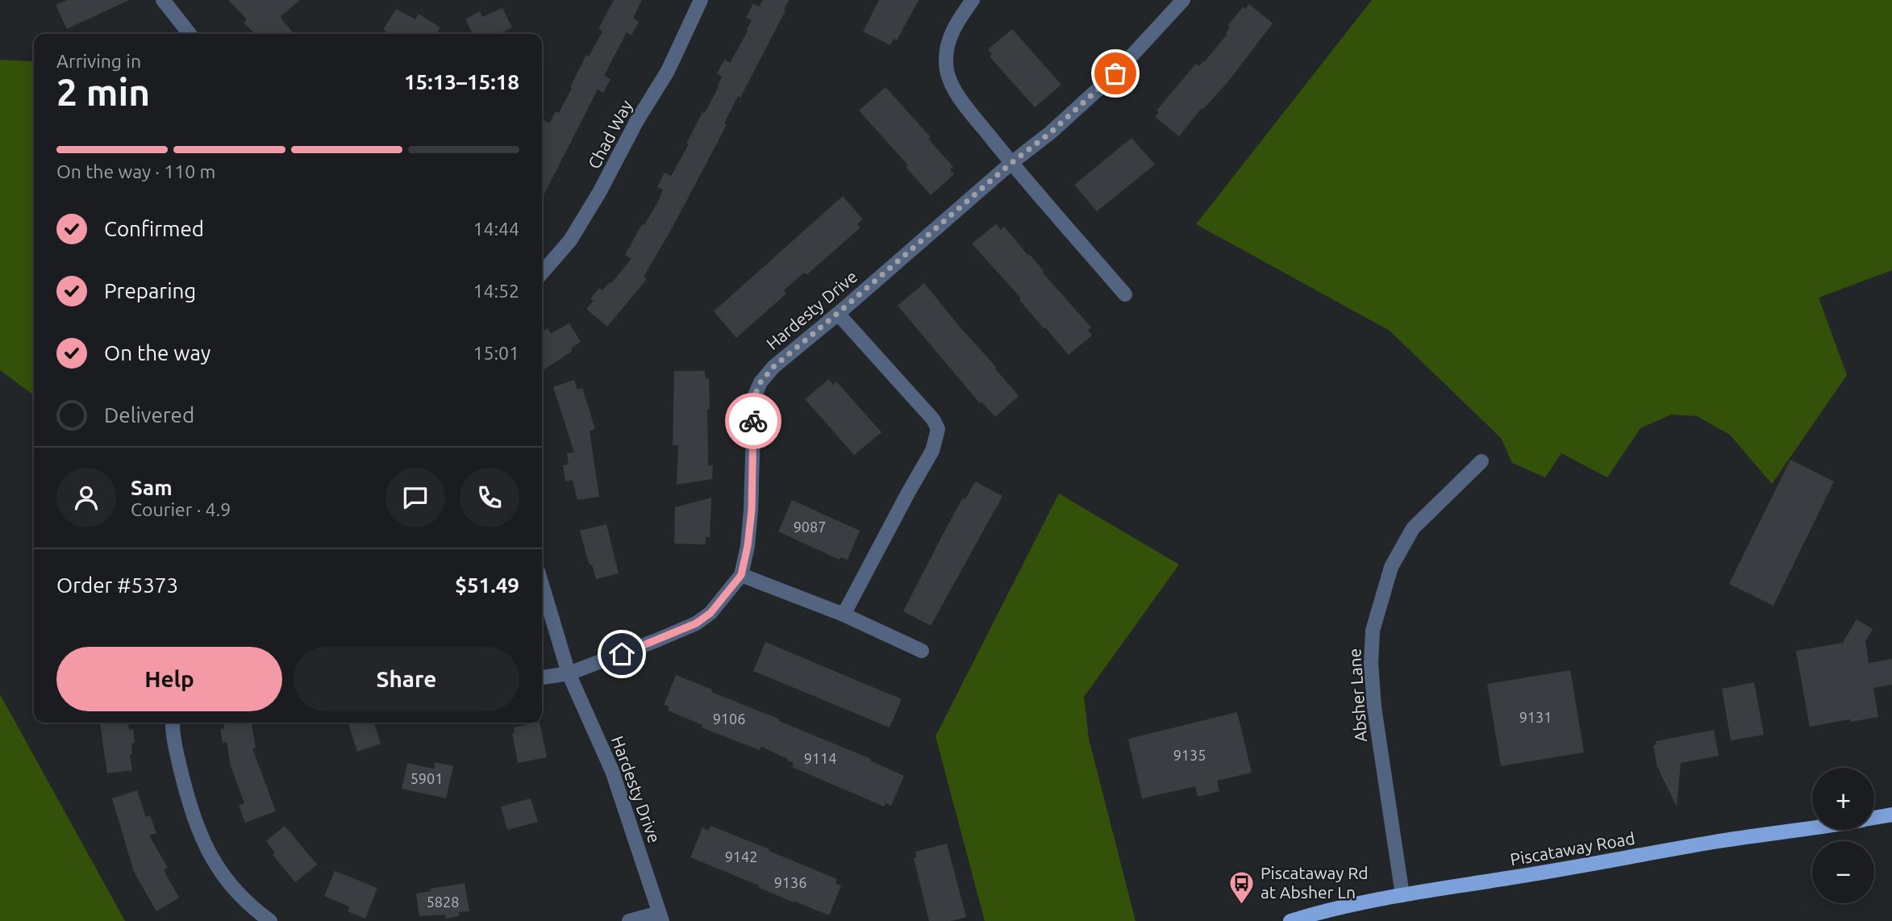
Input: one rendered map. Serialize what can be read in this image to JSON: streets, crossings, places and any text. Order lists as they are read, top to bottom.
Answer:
{
  "streets": {
    "main road": ["Piscataway Road"],
    "street": ["Chad Way", "Hardesty Drive", "Absher Lane"]
  },
  "crossings": [
    ["Absher Lane", "Piscataway Road"]
  ],
  "places": {
    "bus stop": ["Piscataway Rd at Absher Ln"]
  },
  "house_numbers": [
    "9087",
    "9131",
    "9106",
    "9135",
    "9114",
    "5901",
    "9142",
    "9136",
    "5828"
  ],
  "page": {
    "heading": ["2 min", "Arriving in", "15:13–15:18"],
    "panel": [
      "Sam",
      "Courier · 4.9",
      "Order #5373",
      "$51.49"
    ],
    "bar": "On the way · 110 m",
    "list": [
      ["Confirmed", "14:44"],
      ["Preparing", "14:52"],
      ["On the way", "15:01"],
      "Delivered"
    ],
    "buttons": ["Help", "Share"],
    "map_buttons": ["+", "−"]
  }
}
